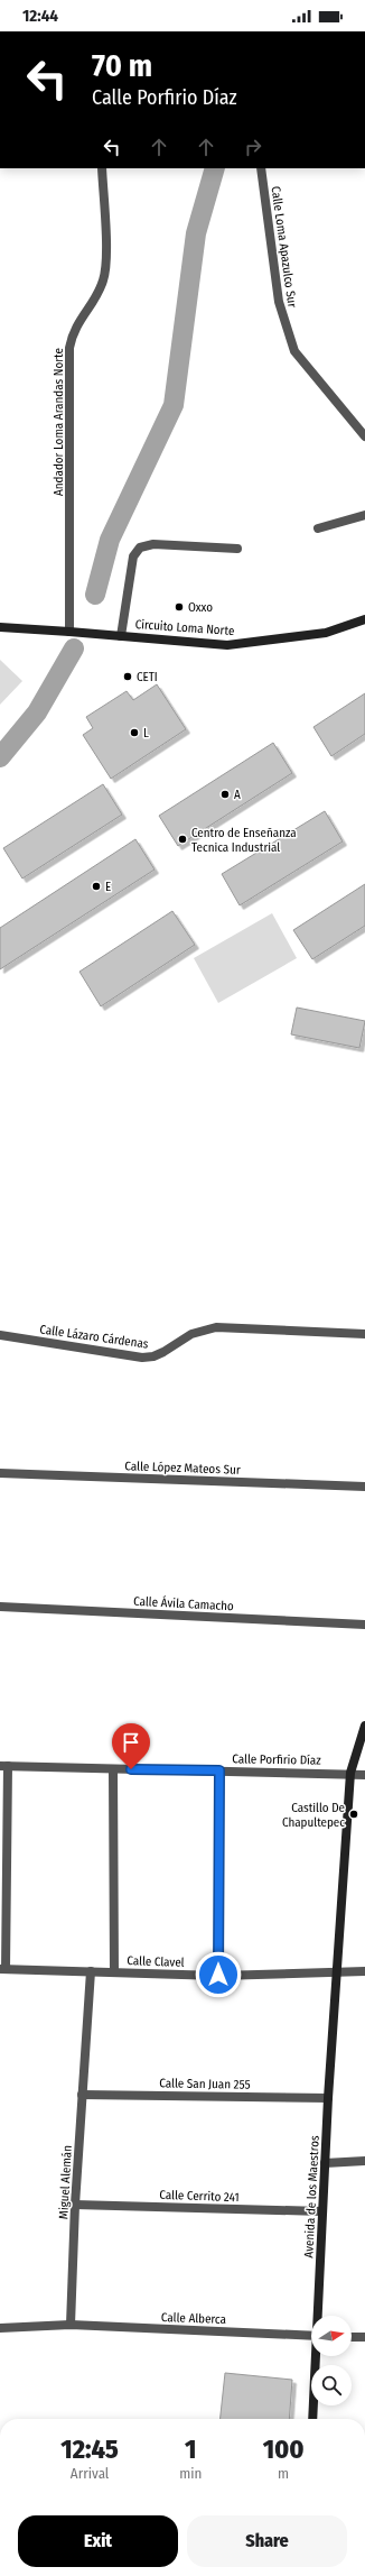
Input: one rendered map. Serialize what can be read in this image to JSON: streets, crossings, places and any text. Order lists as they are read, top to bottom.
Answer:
{
  "streets": {
    "street": [
      "Calle Loma Apazulco Sur",
      "Andador Loma Arandas Norte",
      "Circuito Loma Norte",
      "Calle Lázaro Cárdenas",
      "Calle López Mateos Sur",
      "Calle Ávila Camacho",
      "Calle Porfirio Díaz",
      "Calle Clavel",
      "Calle San Juan 255",
      "Miguel Alemán",
      "Calle Cerrito 241",
      "Avenida de los Maestros",
      "Calle Alberca"
    ]
  },
  "crossings": [
    ["Andador Loma Arandas Norte", "Circuito Loma Norte"],
    ["Calle Porfirio Díaz", "Avenida de los Maestros"],
    ["Calle Clavel", "Miguel Alemán"],
    ["Calle Clavel", "Avenida de los Maestros"],
    ["Calle San Juan 255", "Miguel Alemán"],
    ["Calle San Juan 255", "Avenida de los Maestros"],
    ["Miguel Alemán", "Calle Cerrito 241"],
    ["Miguel Alemán", "Calle Alberca"],
    ["Calle Cerrito 241", "Avenida de los Maestros"]
  ],
  "places": [
    "Oxxo",
    "CETI",
    "L",
    "A",
    "Centro de Enseñanza Tecnica Industrial",
    "E",
    "Castillo De Chapultepec"
  ],
  "north": "right",
  "page": {
    "status": "12:44",
    "turn": ["70 m", "Calle Porfirio Díaz"],
    "eta": [
      "12:45",
      "Arrival",
      "1",
      "min",
      "100",
      "m"
    ],
    "buttons": ["Exit", "Share"]
  }
}
